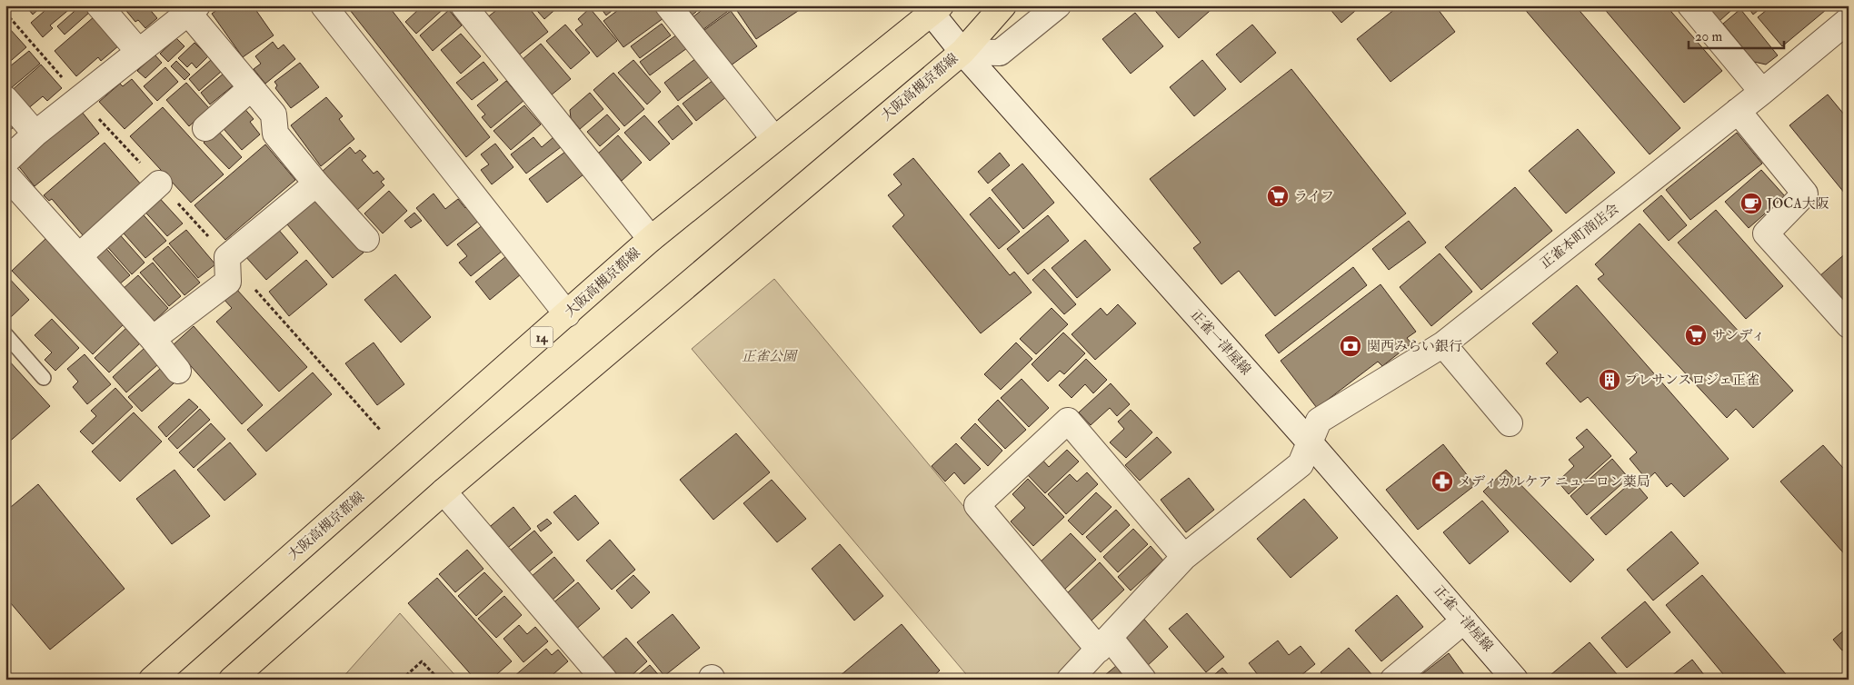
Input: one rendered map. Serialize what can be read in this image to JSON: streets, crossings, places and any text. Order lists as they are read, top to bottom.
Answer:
{
  "streets": {
    "main road": ["大阪高槻京都線", "14"],
    "street": ["正雀本町商店会", "正雀一津屋線"]
  },
  "crossings": [
    ["大阪高槻京都線", "正雀一津屋線"],
    ["正雀本町商店会", "正雀一津屋線"]
  ],
  "parks": ["正雀公園"],
  "places": {
    "supermarket": ["ライフ", "サンディ"],
    "cafe": ["JOCA大阪"],
    "bank": ["関西みらい銀行"],
    "building": ["プレサンスロジェ正雀"],
    "pharmacy": ["メディカルケア ニューロン薬局"]
  },
  "scale_bar": "20 m"
}
